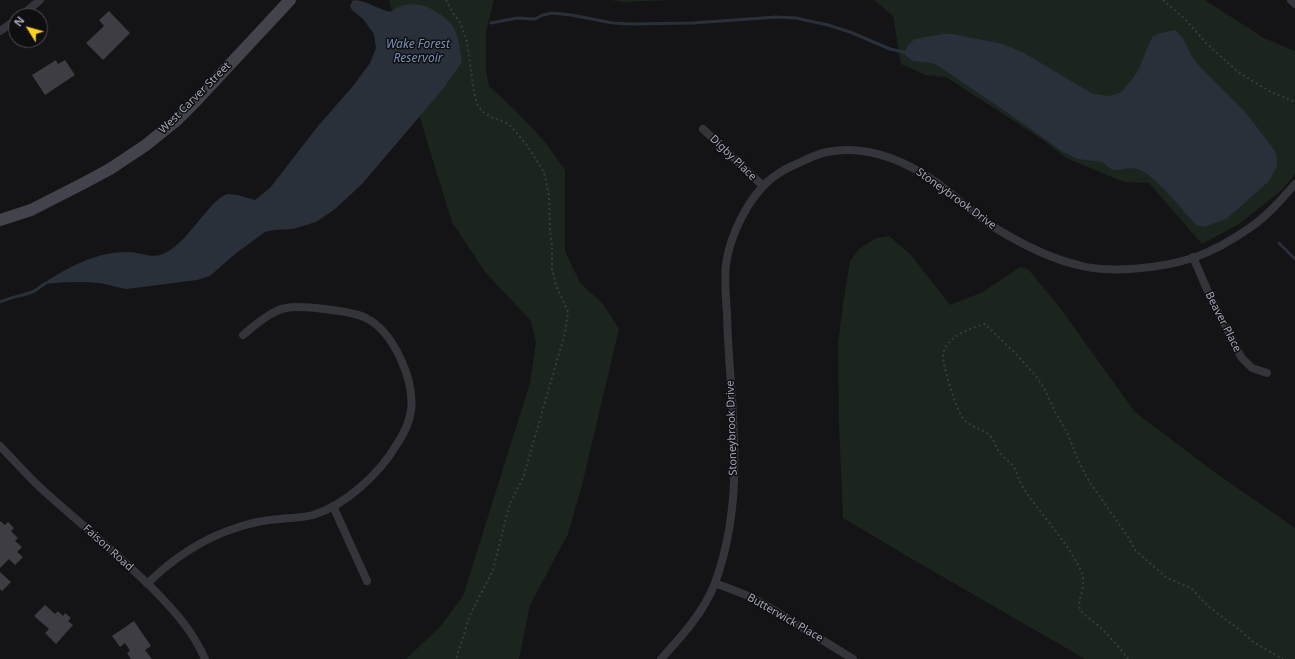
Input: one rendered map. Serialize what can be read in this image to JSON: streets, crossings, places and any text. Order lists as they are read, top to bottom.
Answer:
{
  "streets": {
    "street": [
      "West Carver Street",
      "Digby Place",
      "Stoneybrook Drive",
      "Beaver Place",
      "Faison Road",
      "Butterwick Place"
    ]
  },
  "crossings": [
    ["Digby Place", "Stoneybrook Drive"],
    ["Stoneybrook Drive", "Beaver Place"],
    ["Stoneybrook Drive", "Butterwick Place"]
  ],
  "water": ["Wake Forest Reservoir"],
  "north": "top left"
}
